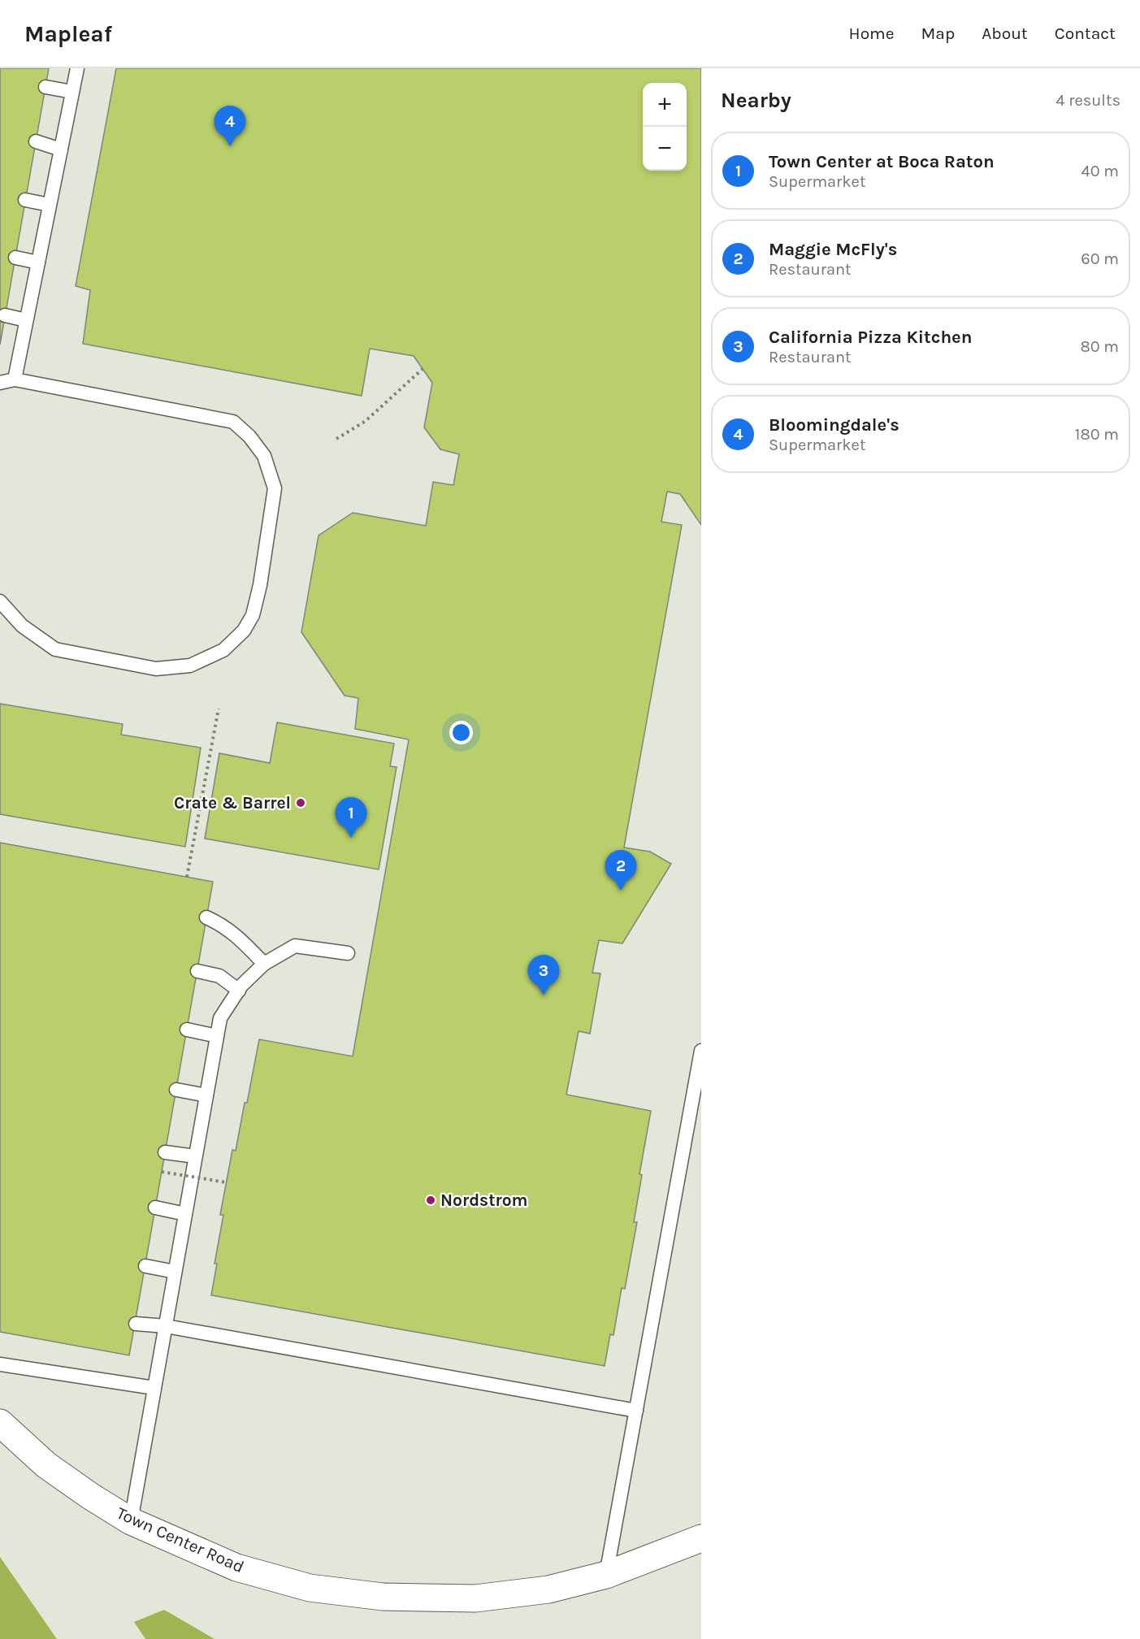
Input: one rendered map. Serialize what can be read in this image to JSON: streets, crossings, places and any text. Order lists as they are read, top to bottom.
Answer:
{
  "streets": {
    "street": ["Town Center Road"]
  },
  "places": ["Crate & Barrel", "Nordstrom"],
  "page": {
    "header": "Mapleaf",
    "nav": [
      "Home",
      "Map",
      "About",
      "Contact"
    ],
    "heading": ["Nearby", "4 results"],
    "map_buttons": ["+", "−"],
    "pins": [
      "4",
      "1",
      "2",
      "3"
    ],
    "list": [
      {
        "mark": "1",
        "name": "Town Center at Boca Raton",
        "note": "Supermarket",
        "value": "40 m"
      },
      {
        "mark": "2",
        "name": "Maggie McFly's",
        "note": "Restaurant",
        "value": "60 m"
      },
      {
        "mark": "3",
        "name": "California Pizza Kitchen",
        "note": "Restaurant",
        "value": "80 m"
      },
      {
        "mark": "4",
        "name": "Bloomingdale's",
        "note": "Supermarket",
        "value": "180 m"
      }
    ]
  }
}
